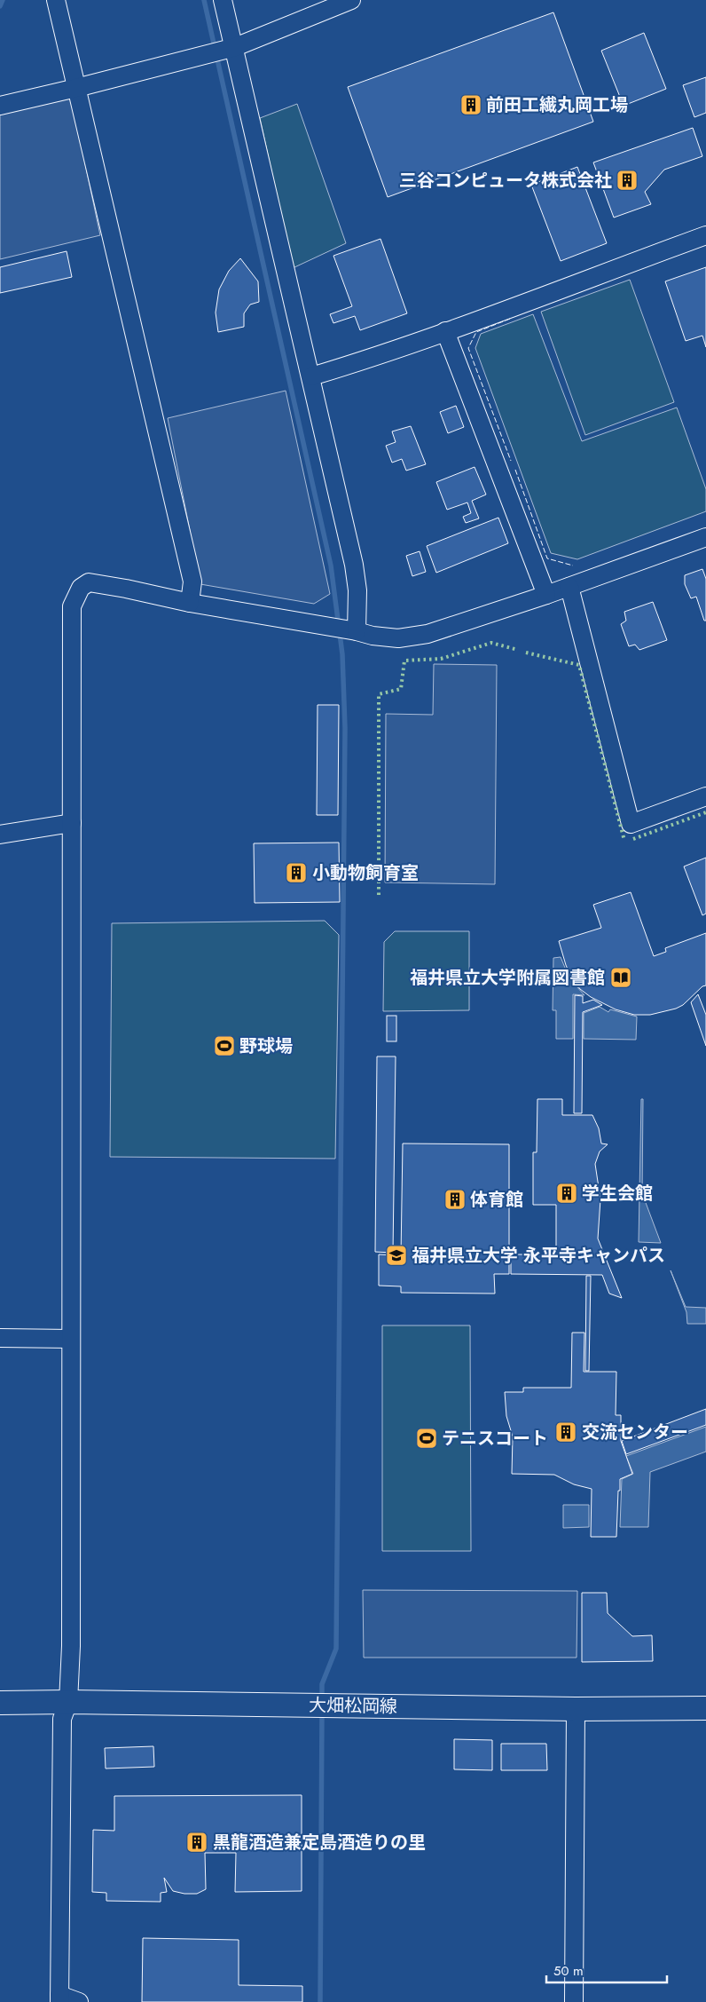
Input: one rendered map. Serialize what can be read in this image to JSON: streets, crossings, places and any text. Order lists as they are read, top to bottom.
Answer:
{
  "streets": {
    "main road": ["大畑松岡線"]
  },
  "places": {
    "building": [
      "前田工繊丸岡工場",
      "三谷コンピュータ株式会社",
      "小動物飼育室",
      "学生会館",
      "体育館",
      "交流センター",
      "黒龍酒造兼定島酒造りの里"
    ],
    "library": ["福井県立大学附属図書館"],
    "sports": ["野球場", "テニスコート"],
    "school or university": ["福井県立大学 永平寺キャンパス"]
  },
  "scale_bar": "50 m"
}
